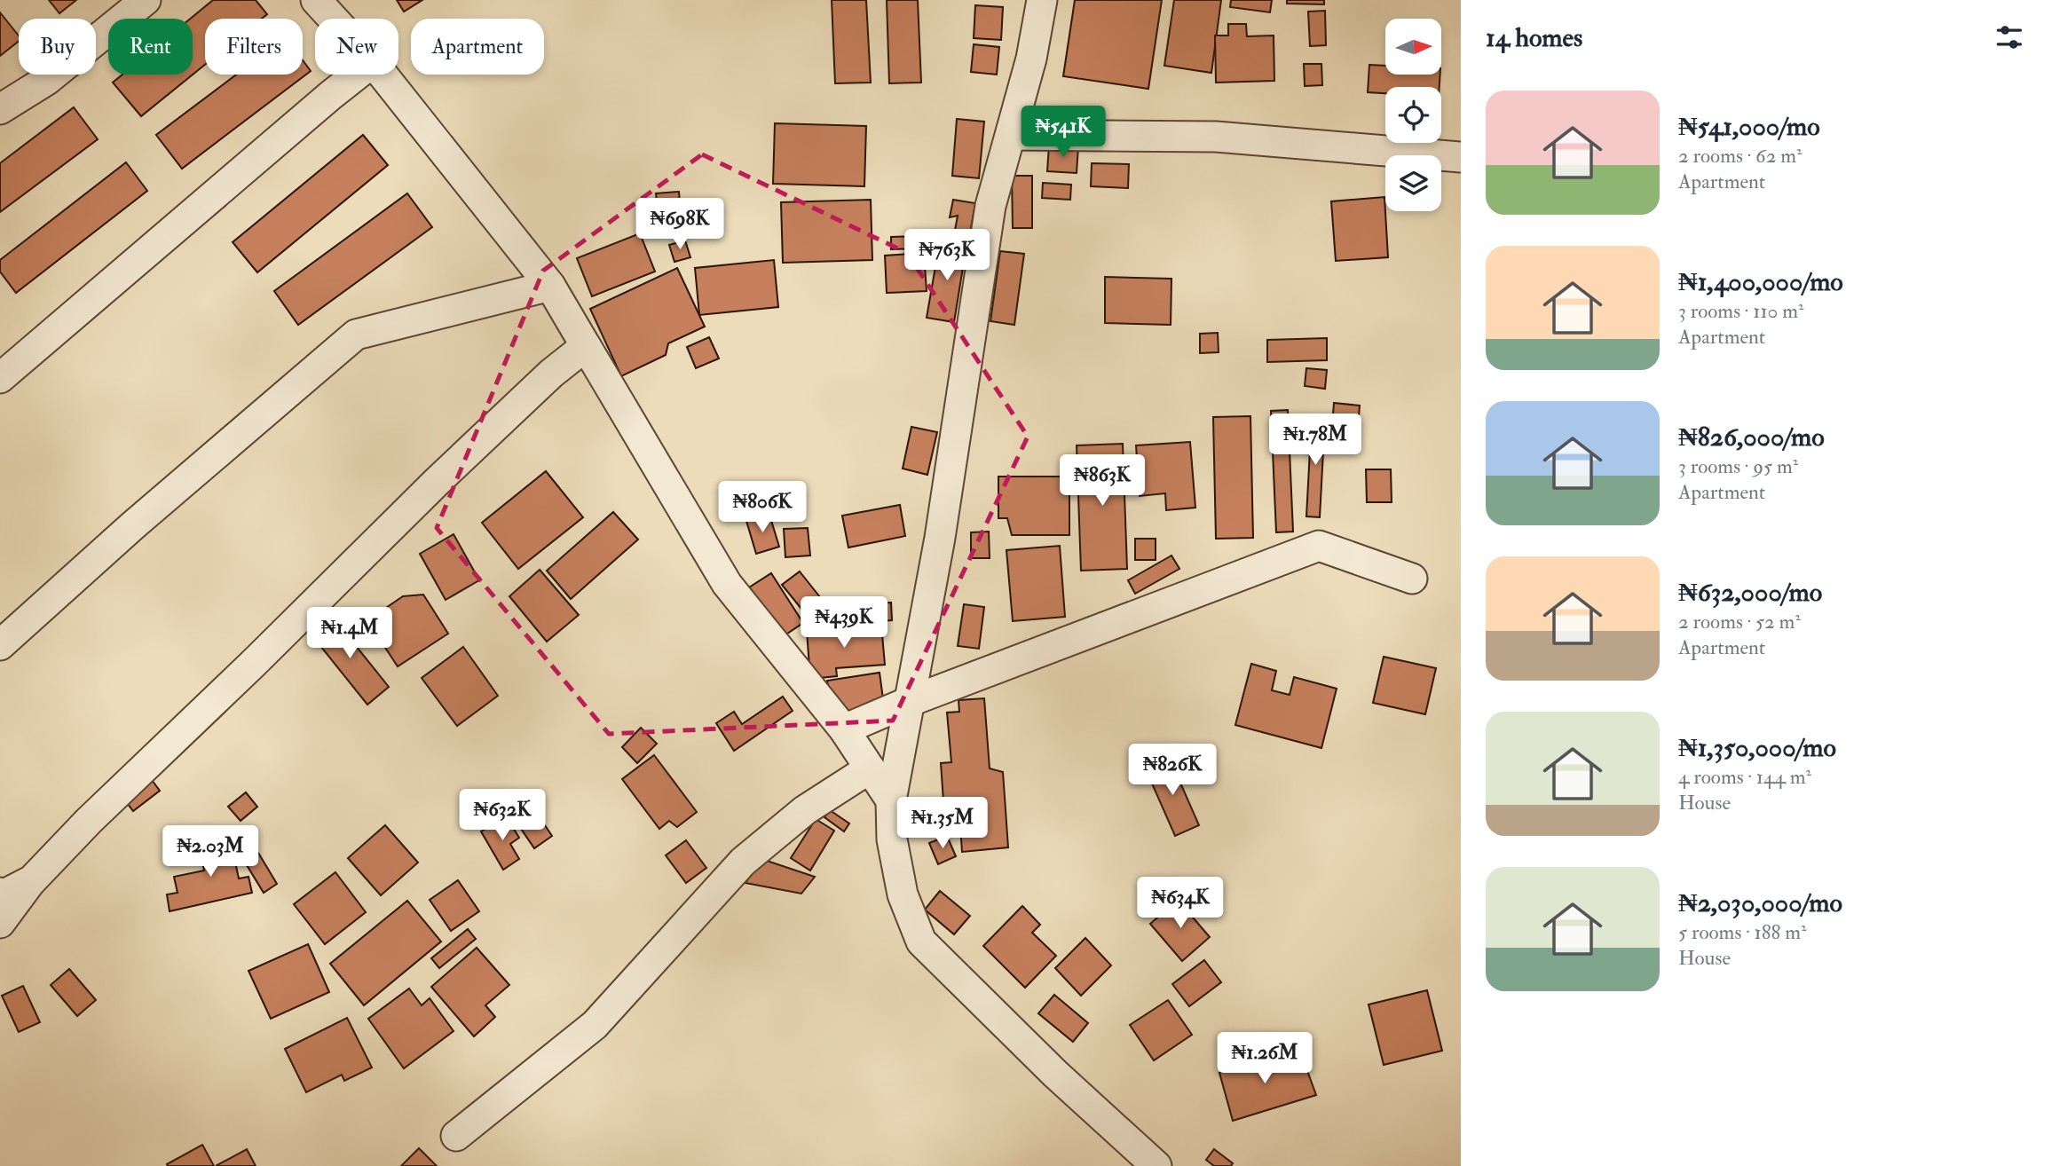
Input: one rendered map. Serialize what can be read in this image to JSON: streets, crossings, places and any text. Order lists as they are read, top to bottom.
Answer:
{
  "north": "right",
  "page": {
    "heading": "14 homes",
    "chip": [
      "Buy",
      "Rent",
      "Filters",
      "New",
      "Apartment"
    ],
    "list": [
      {
        "name": "₦541,000/mo",
        "note": "2 rooms · 62 m² · Apartment"
      },
      {
        "name": "₦1,400,000/mo",
        "note": "3 rooms · 110 m² · Apartment"
      },
      {
        "name": "₦826,000/mo",
        "note": "3 rooms · 95 m² · Apartment"
      },
      {
        "name": "₦632,000/mo",
        "note": "2 rooms · 52 m² · Apartment"
      },
      {
        "name": "₦1,350,000/mo",
        "note": "4 rooms · 144 m² · House"
      },
      {
        "name": "₦2,030,000/mo",
        "note": "5 rooms · 188 m² · House"
      }
    ],
    "price": [
      "₦541K",
      "₦698K",
      "₦763K",
      "₦1.78M",
      "₦863K",
      "₦806K",
      "₦439K",
      "₦1.4M",
      "₦826K",
      "₦632K",
      "₦1.35M",
      "₦2.03M",
      "₦634K",
      "₦1.26M"
    ]
  }
}
